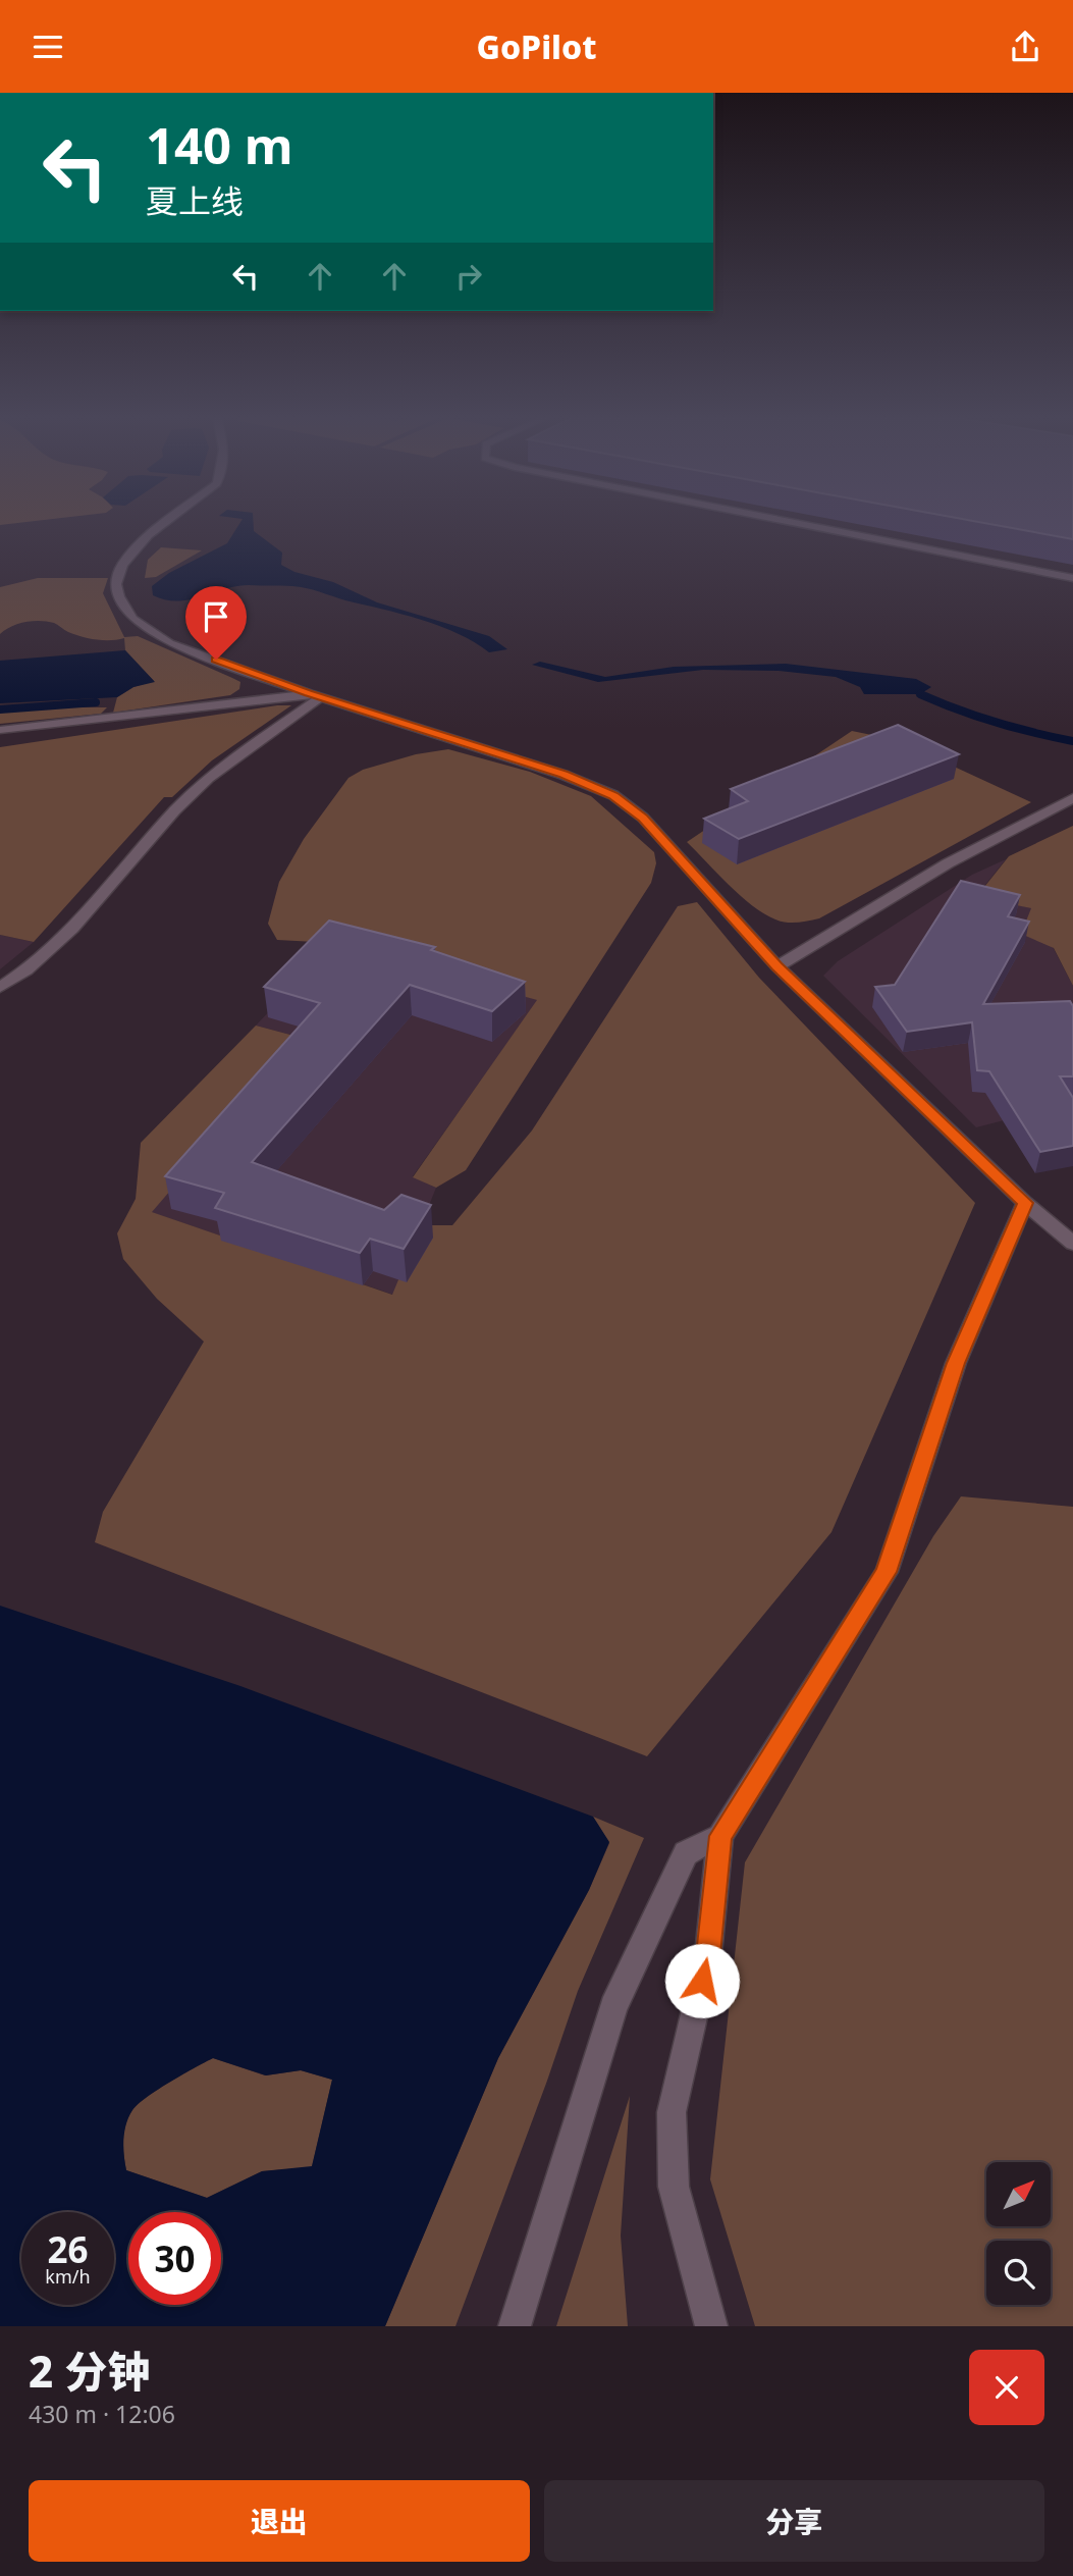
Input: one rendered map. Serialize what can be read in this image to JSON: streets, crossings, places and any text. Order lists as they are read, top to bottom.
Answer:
{
  "north": "top right",
  "page": {
    "header": "GoPilot",
    "turn": ["140 m", "夏上线"],
    "speed": "26 km/h",
    "limit": "30",
    "heading": ["2 分钟", "430 m · 12:06"],
    "buttons": ["退出", "分享"]
  }
}
